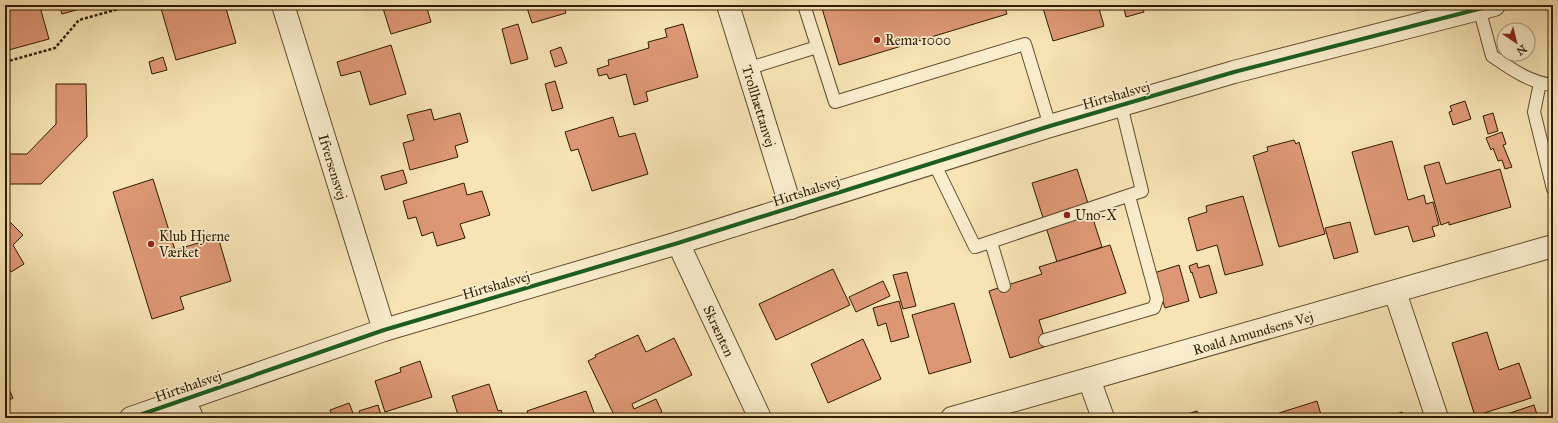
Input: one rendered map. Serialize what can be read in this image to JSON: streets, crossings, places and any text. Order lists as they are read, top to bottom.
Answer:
{
  "streets": {
    "street": [
      "Hirtshalsvej",
      "Trollhættanvej",
      "Ifversensvej",
      "Skrænten",
      "Roald Amundsens Vej"
    ]
  },
  "crossings": [
    ["Hirtshalsvej", "Trollhættanvej"],
    ["Hirtshalsvej", "Ifversensvej"],
    ["Hirtshalsvej", "Skrænten"]
  ],
  "places": ["Rema 1000", "Uno-X", "Klub Hjerne Værket"],
  "north": "bottom right"
}
